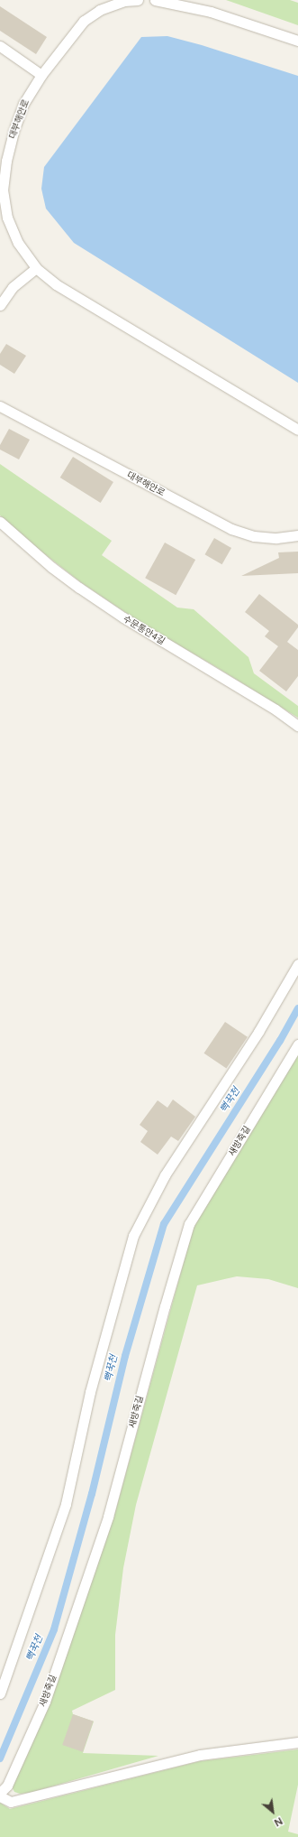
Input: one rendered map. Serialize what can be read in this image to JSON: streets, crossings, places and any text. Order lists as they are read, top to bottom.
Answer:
{
  "streets": {
    "lane": ["대부해안로", "수문통안4길", "새방죽길"]
  },
  "water": ["뻑꾹천"],
  "north": "bottom right"
}
